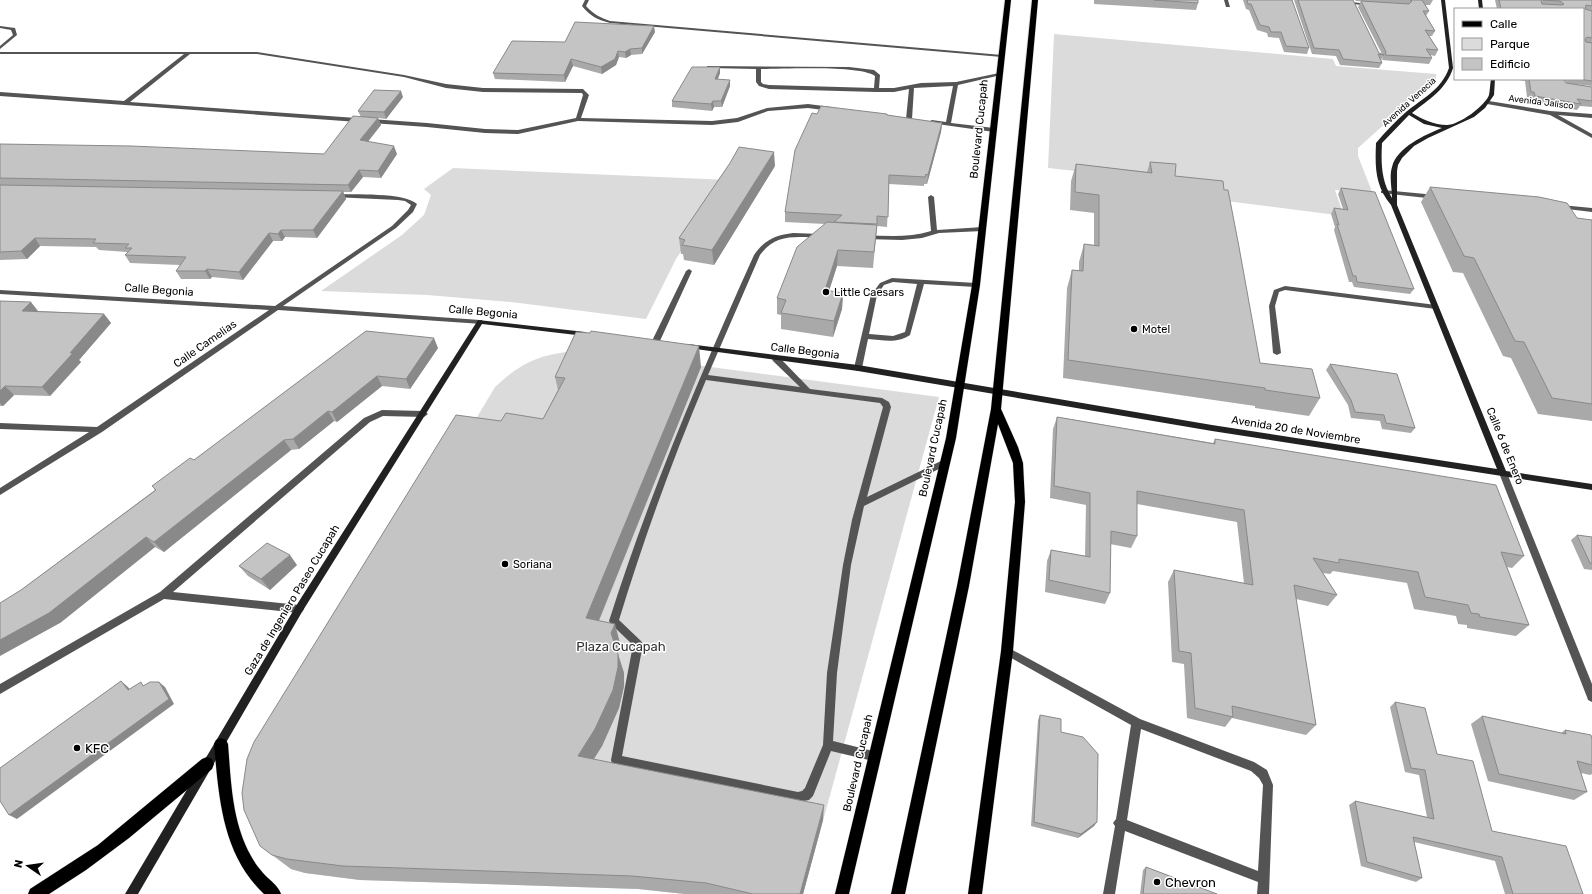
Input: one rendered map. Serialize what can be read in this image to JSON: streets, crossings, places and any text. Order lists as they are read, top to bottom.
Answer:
{
  "streets": {
    "main road": [
      "Avenida Venecia",
      "Boulevard Cucapah",
      "Calle Begonia",
      "Avenida 20 de Noviembre",
      "Calle 6 de Enero",
      "Gaza de Ingeniero Paseo Cucapah"
    ],
    "street": ["Avenida Jalisco", "Calle Camelias"]
  },
  "crossings": [
    ["Avenida Venecia", "Calle 6 de Enero"],
    ["Boulevard Cucapah", "Calle Begonia"],
    ["Boulevard Cucapah", "Avenida 20 de Noviembre"],
    ["Calle Begonia", "Calle Camelias"],
    ["Calle Begonia", "Avenida 20 de Noviembre"],
    ["Calle Begonia", "Gaza de Ingeniero Paseo Cucapah"],
    ["Avenida 20 de Noviembre", "Calle 6 de Enero"]
  ],
  "parks": ["Plaza Cucapah"],
  "places": [
    "Little Caesars",
    "Motel",
    "Soriana",
    "KFC",
    "Chevron"
  ],
  "legend": ["Calle", "Parque", "Edificio"],
  "north": "left"
}
